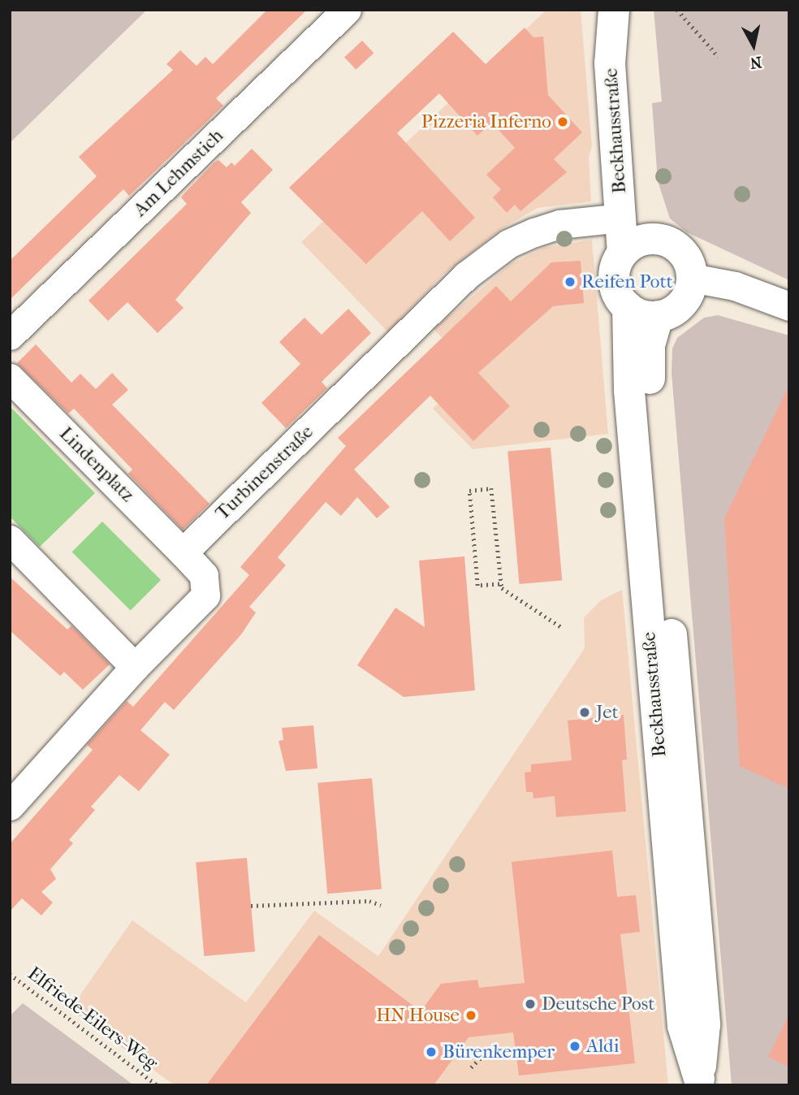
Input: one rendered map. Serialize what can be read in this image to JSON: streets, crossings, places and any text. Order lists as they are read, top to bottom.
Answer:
{
  "streets": {
    "main road": ["Beckhausstraße"],
    "street": ["Am Lehmstich", "Lindenplatz", "Turbinenstraße"],
    "path": ["Elfriede-Eilers-Weg"]
  },
  "crossings": [
    ["Beckhausstraße", "Turbinenstraße"],
    ["Lindenplatz", "Turbinenstraße"]
  ],
  "places": [
    "Pizzeria Inferno",
    "Reifen Pott",
    "Jet",
    "Deutsche Post",
    "HN House",
    "Aldi",
    "Bürenkemper"
  ],
  "north": "bottom"
}
